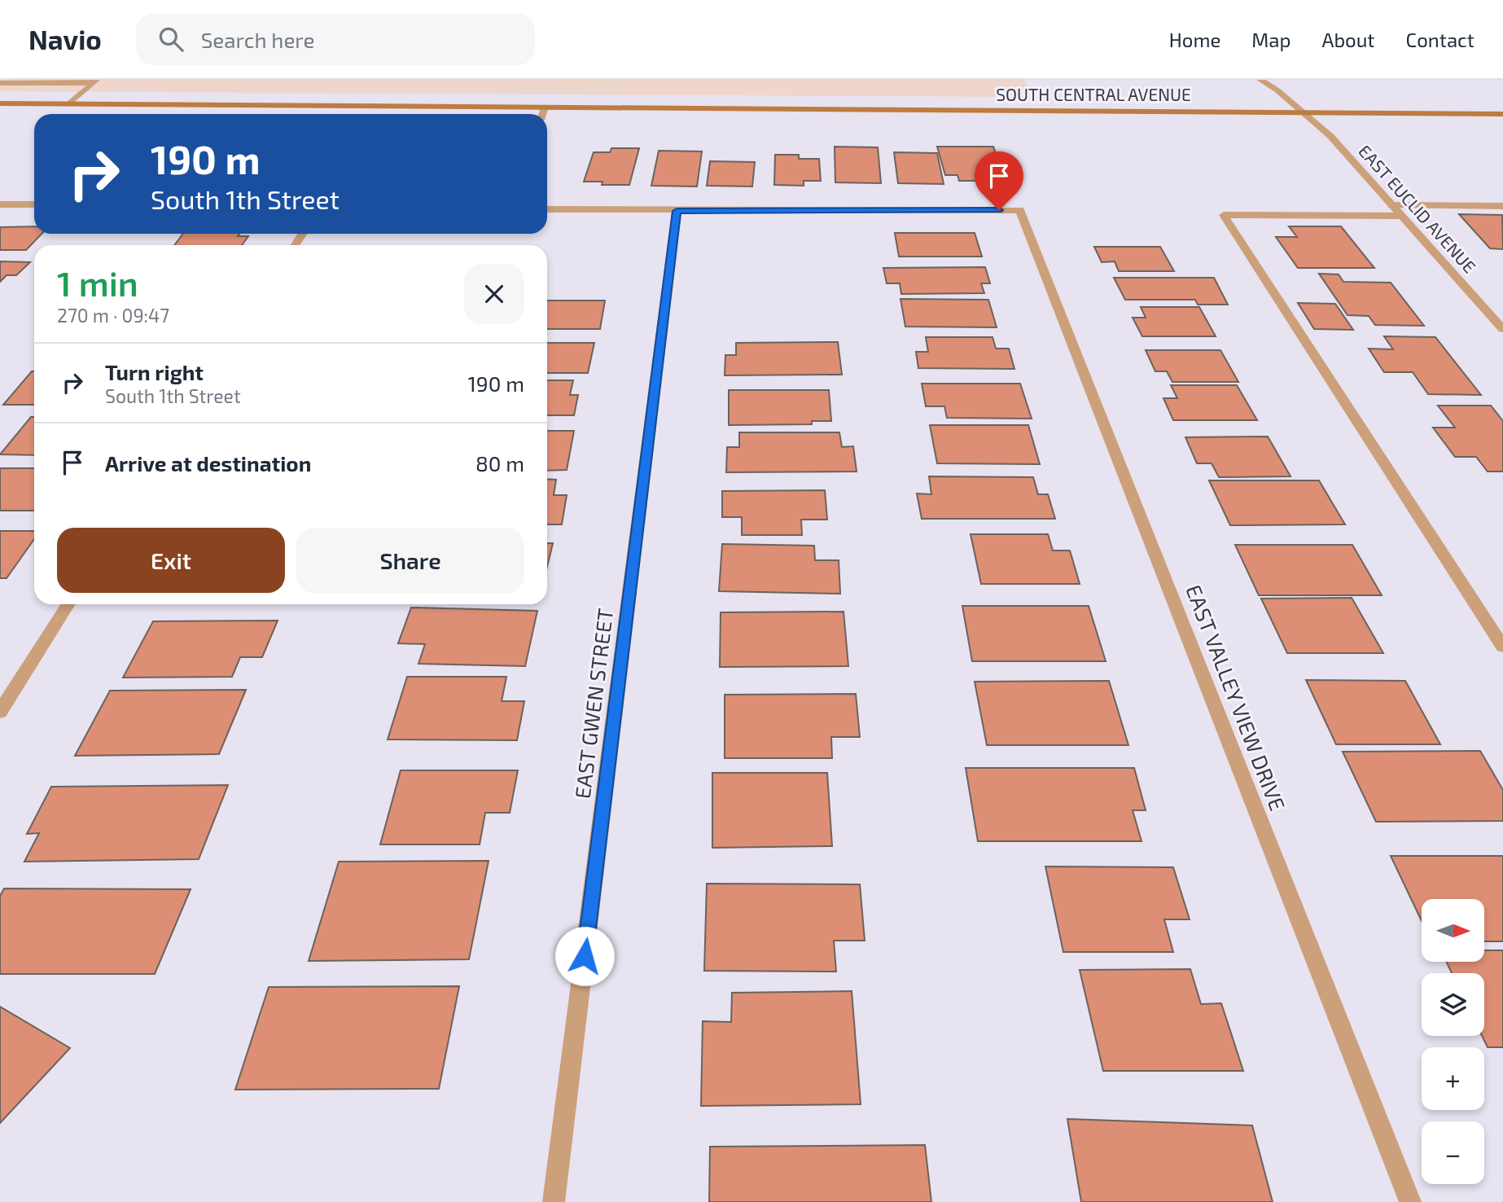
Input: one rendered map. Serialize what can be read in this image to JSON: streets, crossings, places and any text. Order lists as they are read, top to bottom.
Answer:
{
  "streets": {
    "main road": ["SOUTH CENTRAL AVENUE"],
    "street": ["EAST EUCLID AVENUE", "EAST VALLEY VIEW DRIVE", "EAST GWEN STREET"]
  },
  "crossings": [
    ["SOUTH CENTRAL AVENUE", "EAST EUCLID AVENUE"],
    ["EAST VALLEY VIEW DRIVE", "EAST GWEN STREET"]
  ],
  "north": "right",
  "page": {
    "header": "Navio",
    "search": "Search here",
    "nav": [
      "Home",
      "Map",
      "About",
      "Contact"
    ],
    "turn": ["190 m", "South 1th Street"],
    "heading": ["1 min", "270 m · 09:47"],
    "list": [
      {
        "name": "Turn right",
        "note": "South 1th Street",
        "value": "190 m"
      },
      {
        "name": "Arrive at destination",
        "value": "80 m"
      }
    ],
    "buttons": ["Exit", "Share"],
    "map_buttons": ["+", "−"]
  }
}
